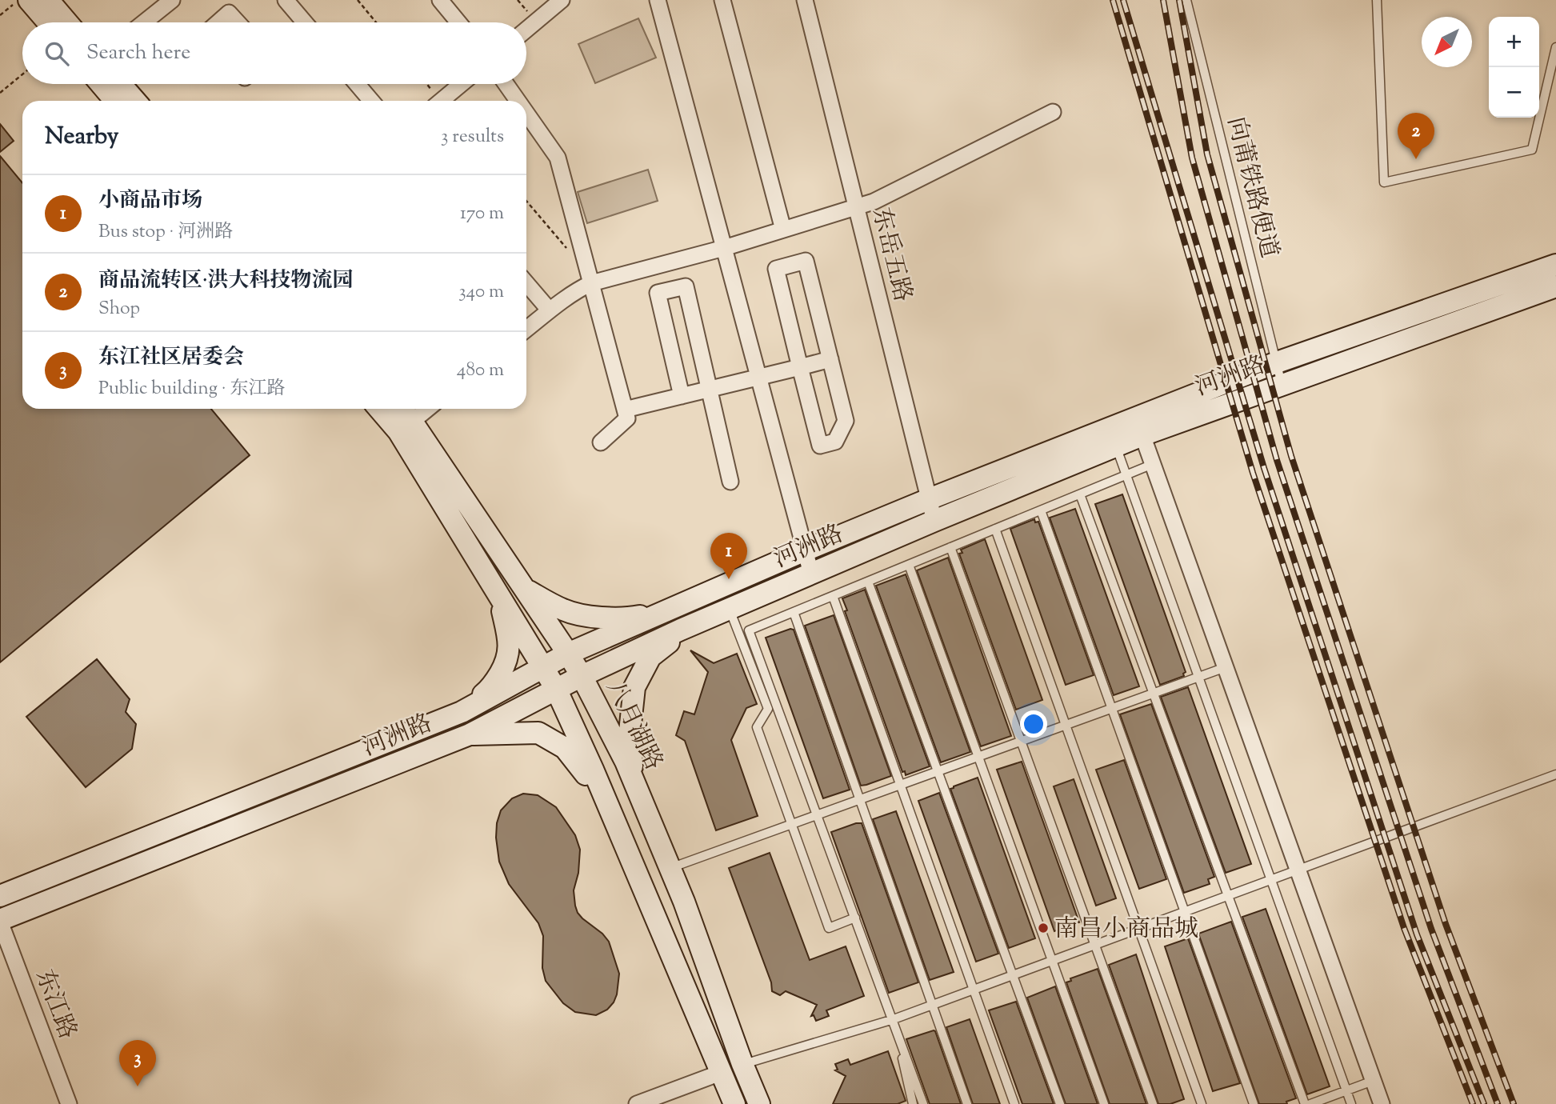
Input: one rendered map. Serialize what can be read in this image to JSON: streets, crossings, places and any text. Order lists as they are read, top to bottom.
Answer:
{
  "streets": {
    "main road": ["河洲路", "八月湖路"],
    "street": ["东岳五路", "东江路"],
    "lane": ["向莆铁路便道"]
  },
  "crossings": [
    ["向莆铁路便道", "河洲路"],
    ["东岳五路", "河洲路"],
    ["河洲路", "八月湖路"],
    ["河洲路", "东江路"]
  ],
  "places": ["南昌小商品城"],
  "north": "bottom left",
  "page": {
    "map_buttons": ["+", "−"],
    "search": "Search here",
    "heading": ["Nearby", "3 results"],
    "pins": ["2", "1", "3"],
    "list": [
      {
        "mark": "1",
        "name": "小商品市场",
        "note": "Bus stop · 河洲路",
        "value": "170 m"
      },
      {
        "mark": "2",
        "name": "商品流转区·洪大科技物流园",
        "note": "Shop",
        "value": "340 m"
      },
      {
        "mark": "3",
        "name": "东江社区居委会",
        "note": "Public building · 东江路",
        "value": "480 m"
      }
    ]
  }
}
